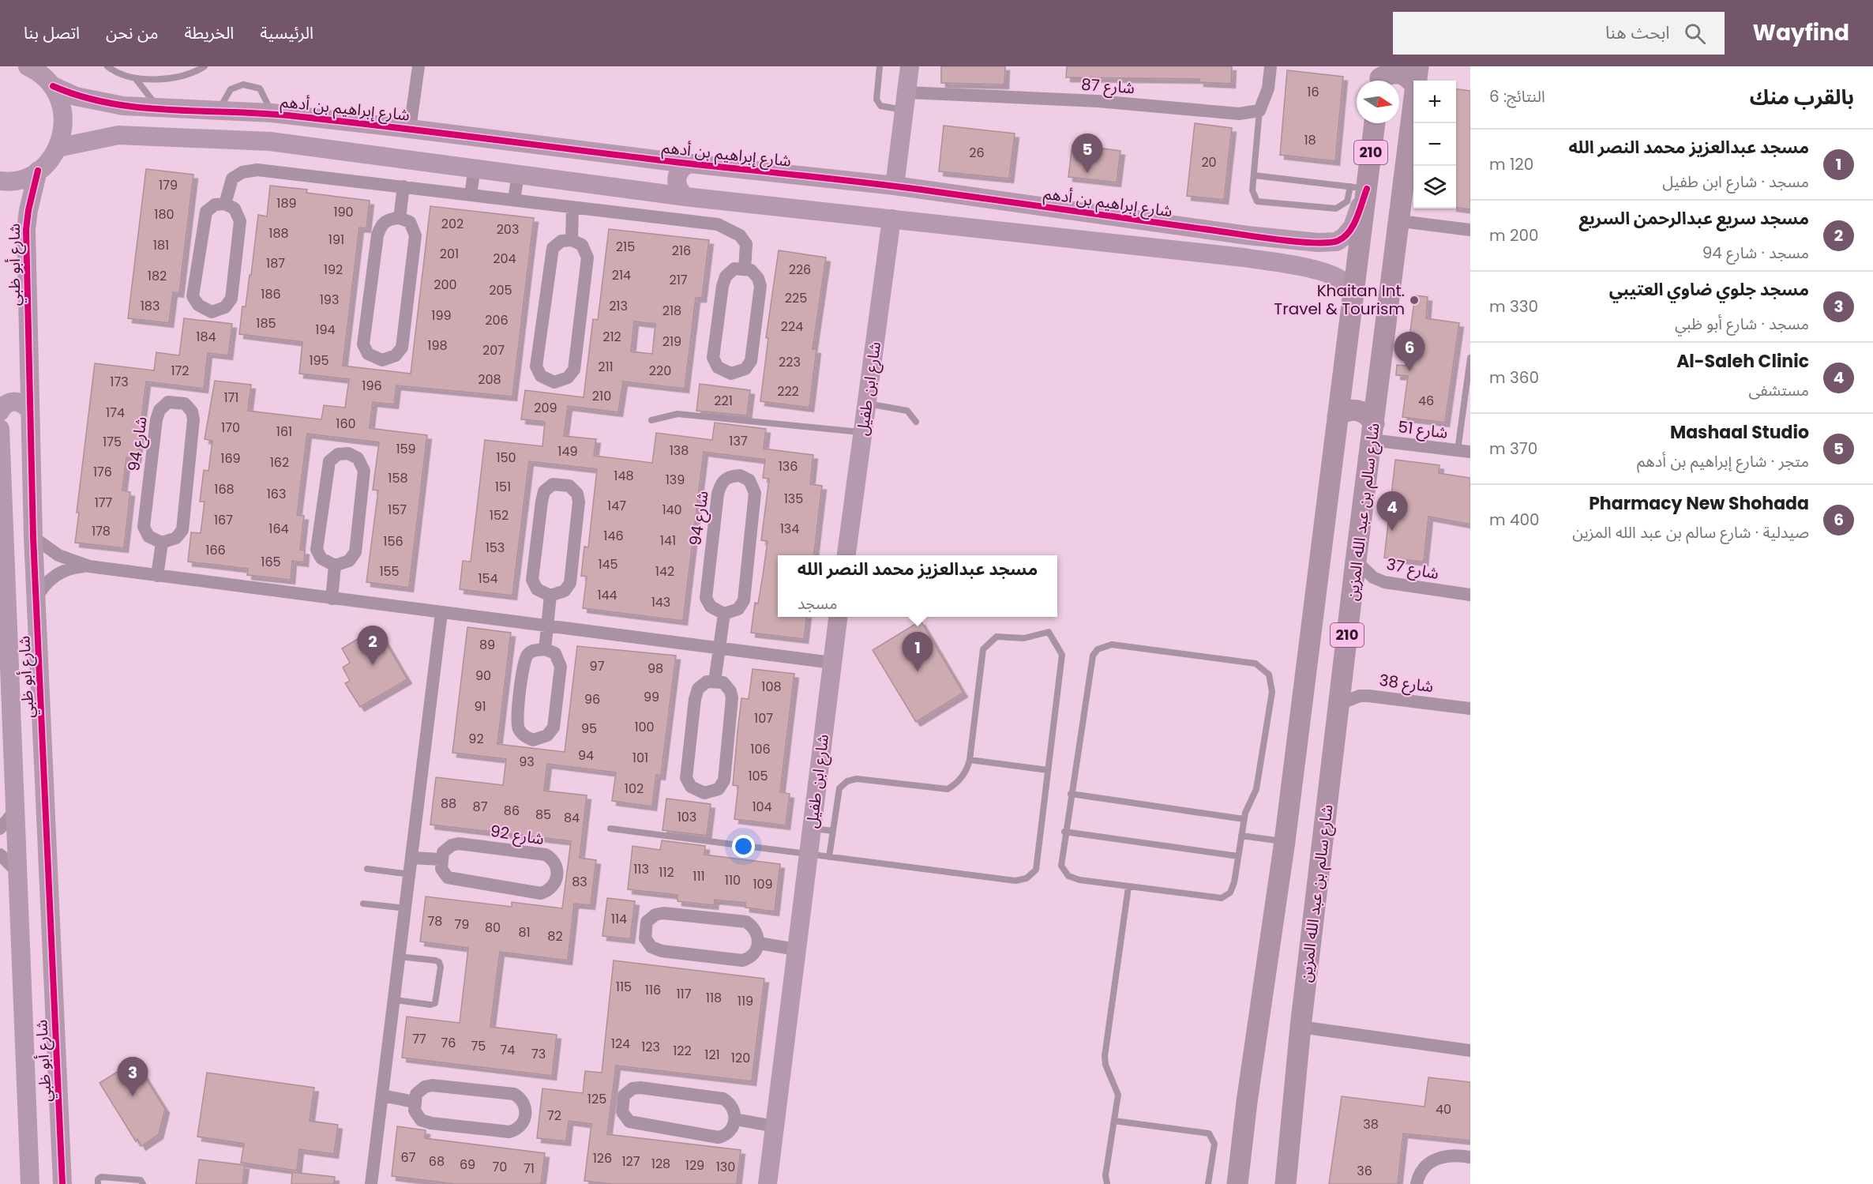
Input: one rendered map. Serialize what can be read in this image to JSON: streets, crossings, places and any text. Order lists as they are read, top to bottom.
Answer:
{
  "streets": {
    "main road": ["210", "شارع سالم بن عبد الله المزين"],
    "street": [
      "شارع 87",
      "شارع إبراهيم بن أدهم",
      "شارع أبو ظبي",
      "شارع ابن طفيل",
      "51 شارع",
      "شارع 94",
      "شارع 37",
      "شارع 38",
      "شارع 92"
    ]
  },
  "crossings": [
    ["شارع إبراهيم بن أدهم", "210"],
    ["51 شارع", "شارع سالم بن عبد الله المزين"],
    ["شارع سالم بن عبد الله المزين", "شارع 37"],
    ["شارع سالم بن عبد الله المزين", "شارع 38"]
  ],
  "places": ["Khaitan Int. Travel & Tourism"],
  "house_numbers": [
    "16",
    "18",
    "26",
    "20",
    "179",
    "189",
    "190",
    "180",
    "202",
    "203",
    "188",
    "191",
    "181",
    "215",
    "216",
    "201",
    "204",
    "187",
    "192",
    "226",
    "214",
    "182",
    "217",
    "200",
    "205",
    "186",
    "225",
    "193",
    "183",
    "213",
    "218",
    "199",
    "206",
    "185",
    "224",
    "194",
    "184",
    "212",
    "219",
    "198",
    "207",
    "195",
    "223",
    "211",
    "172",
    "220",
    "208",
    "173",
    "196",
    "222",
    "210",
    "171",
    "221",
    "46",
    "209",
    "174",
    "160",
    "170",
    "161",
    "137",
    "175",
    "159",
    "138",
    "149",
    "150",
    "169",
    "162",
    "136",
    "176",
    "148",
    "158",
    "139",
    "151",
    "168",
    "163",
    "135",
    "177",
    "147",
    "157",
    "140",
    "152",
    "167",
    "164",
    "134",
    "178",
    "146",
    "141",
    "156",
    "153",
    "166",
    "165",
    "145",
    "155",
    "142",
    "154",
    "144",
    "143",
    "89",
    "97",
    "98",
    "90",
    "108",
    "99",
    "96",
    "91",
    "107",
    "100",
    "95",
    "92",
    "106",
    "94",
    "101",
    "93",
    "105",
    "102",
    "88",
    "87",
    "104",
    "86",
    "85",
    "103",
    "84",
    "113",
    "112",
    "111",
    "110",
    "83",
    "109",
    "114",
    "78",
    "79",
    "80",
    "81",
    "82",
    "115",
    "116",
    "117",
    "118",
    "119",
    "77",
    "76",
    "124",
    "75",
    "123",
    "74",
    "122",
    "73",
    "121",
    "120",
    "125",
    "40",
    "72",
    "38",
    "67",
    "126",
    "68",
    "127",
    "128",
    "69",
    "129",
    "70",
    "130",
    "71",
    "36"
  ],
  "north": "right",
  "page": {
    "header": "Wayfind",
    "search": "ابحث هنا",
    "nav": [
      "الرئيسية",
      "الخريطة",
      "من نحن",
      "اتصل بنا"
    ],
    "heading": ["بالقرب منك", "النتائج: 6"],
    "map_buttons": ["+", "−"],
    "list": [
      {
        "mark": "1",
        "name": "مسجد عبدالعزيز محمد النصر الله",
        "note": "مسجد · شارع ابن طفيل",
        "value": "120 m"
      },
      {
        "mark": "2",
        "name": "مسجد سريع عبدالرحمن السريع",
        "note": "مسجد · شارع 94",
        "value": "200 m"
      },
      {
        "mark": "3",
        "name": "مسجد جلوي ضاوي العتيبي",
        "note": "مسجد · شارع أبو ظبي",
        "value": "330 m"
      },
      {
        "mark": "4",
        "name": "Al-Saleh Clinic",
        "note": "مستشفى",
        "value": "360 m"
      },
      {
        "mark": "5",
        "name": "Mashaal Studio",
        "note": "متجر · شارع إبراهيم بن أدهم",
        "value": "370 m"
      },
      {
        "mark": "6",
        "name": "Pharmacy New Shohada",
        "note": "صيدلية · شارع سالم بن عبد الله المزين",
        "value": "400 m"
      }
    ],
    "pins": [
      "5",
      "6",
      "4",
      "2",
      "1",
      "3"
    ],
    "popup": ["مسجد عبدالعزيز محمد النصر الله", "مسجد"]
  }
}
